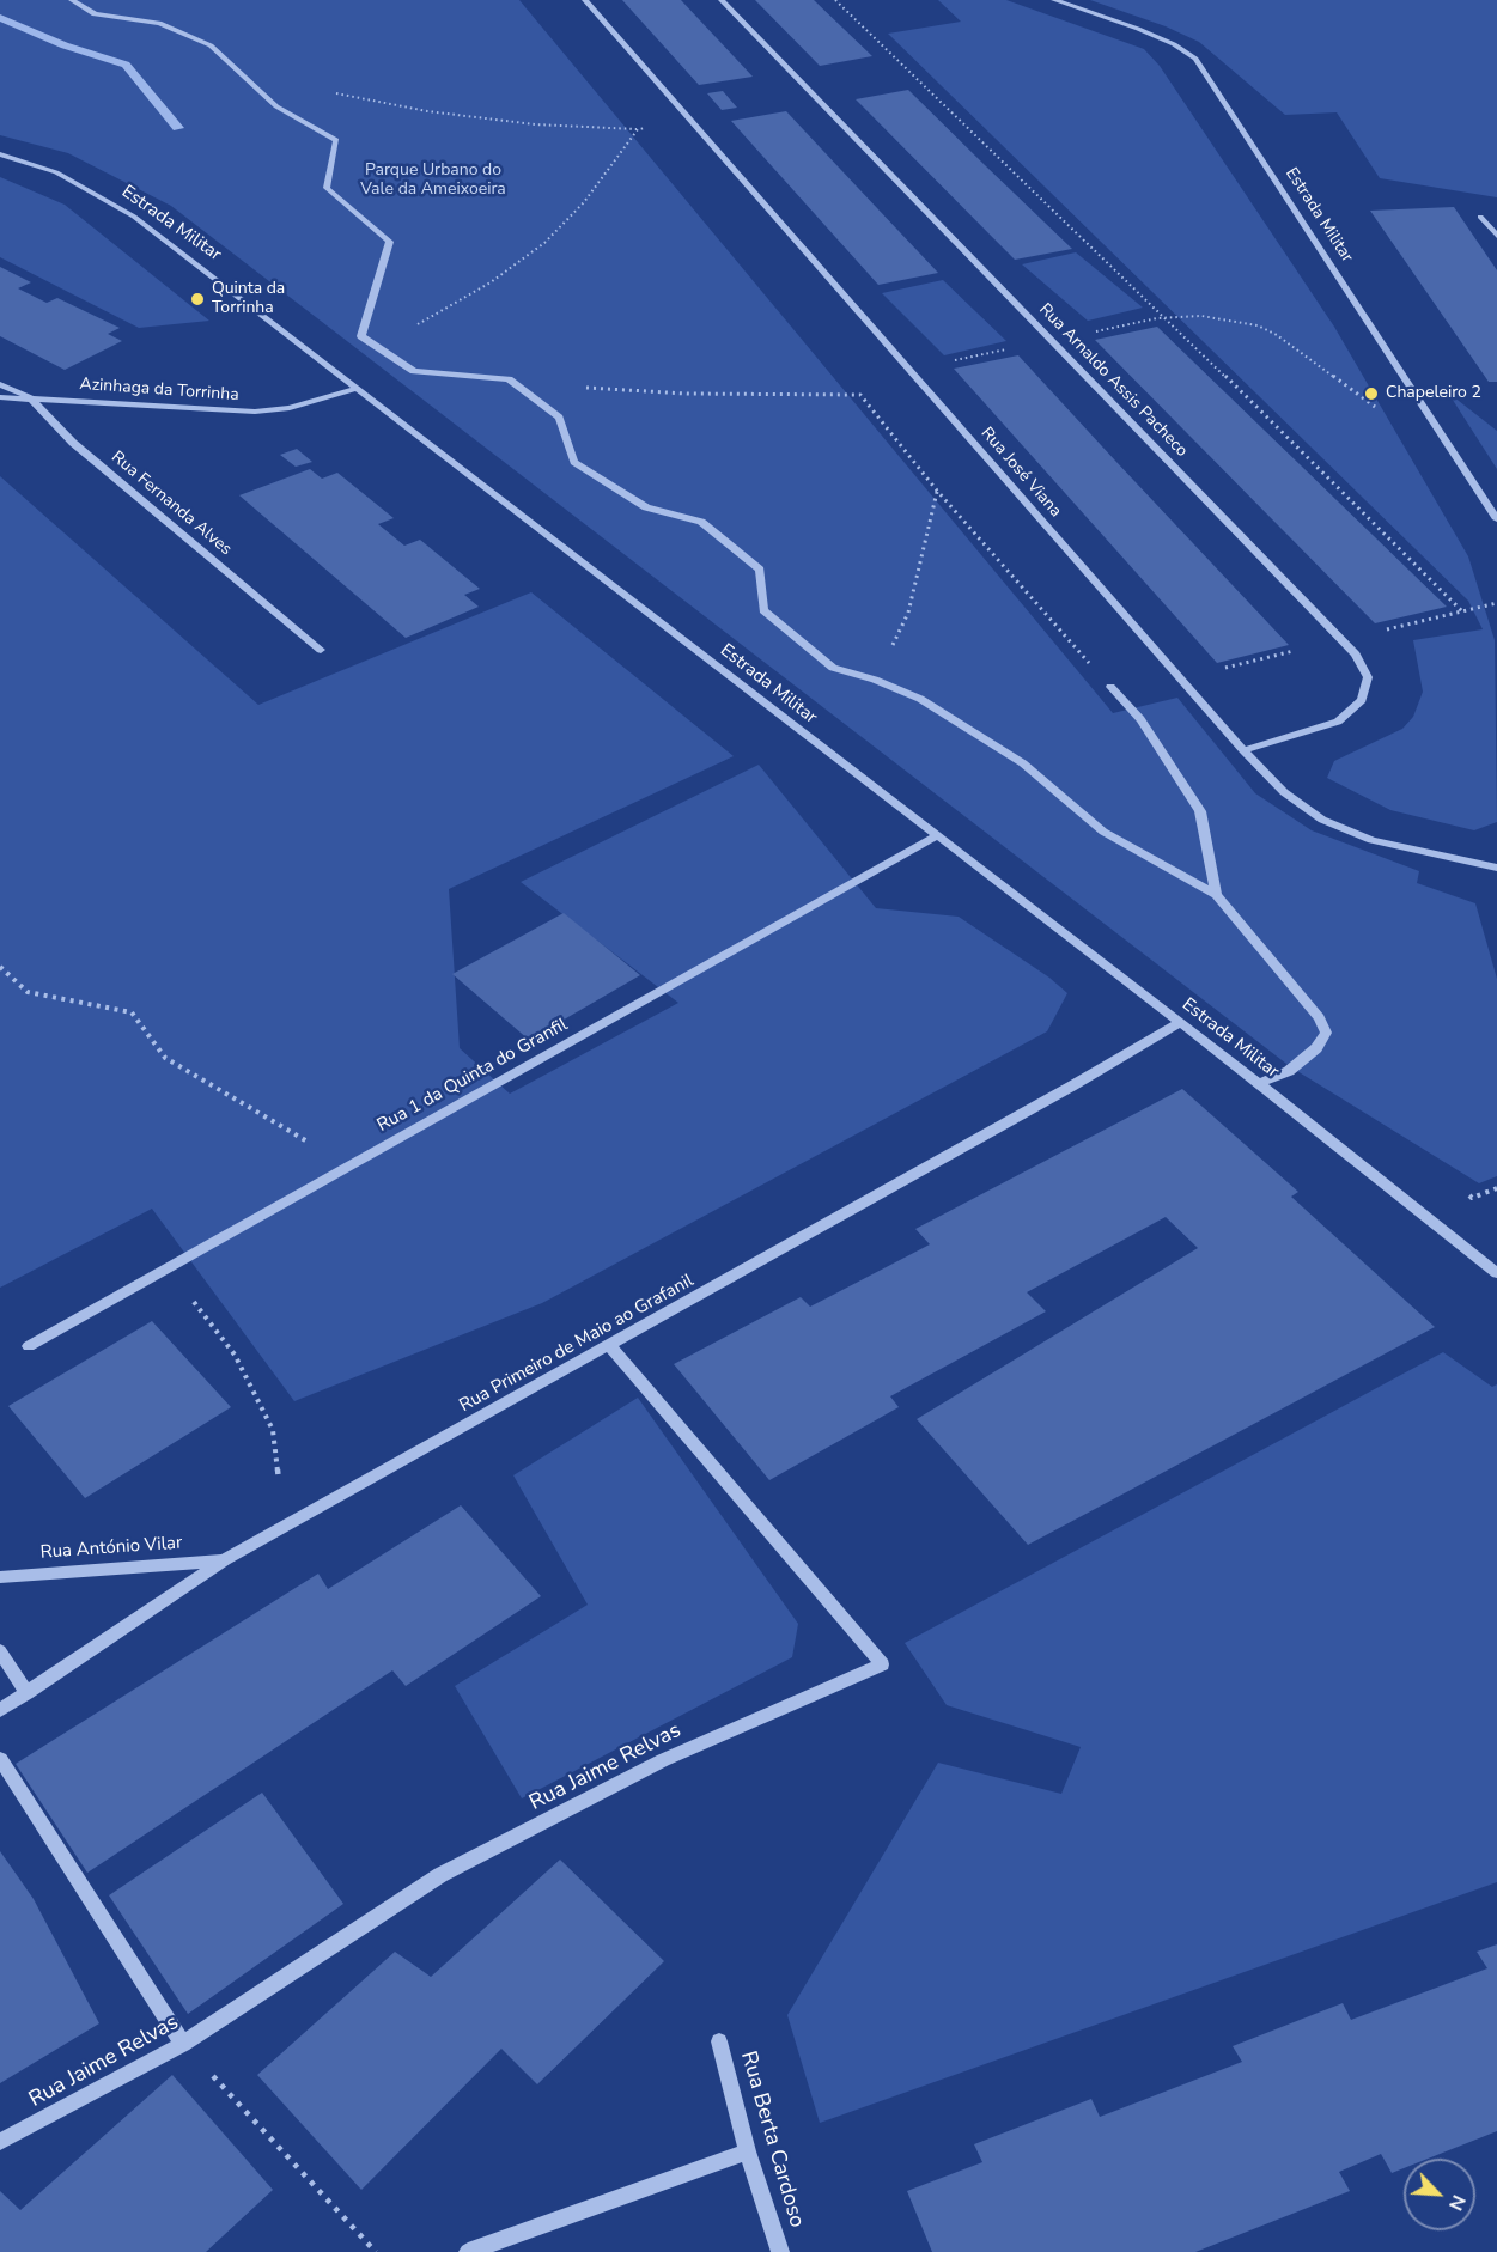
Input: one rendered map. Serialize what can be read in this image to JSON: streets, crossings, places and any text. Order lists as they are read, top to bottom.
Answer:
{
  "streets": {
    "street": [
      "Estrada Militar",
      "Rua Arnaldo Assis Pacheco",
      "Azinhaga da Torrinha",
      "Rua José Viana",
      "Rua Fernanda Alves",
      "Rua 1 da Quinta do Granfil",
      "Rua Primeiro de Maio ao Grafanil",
      "Rua António Vilar",
      "Rua Jaime Relvas",
      "Rua Berta Cardoso"
    ]
  },
  "crossings": [
    ["Estrada Militar", "Azinhaga da Torrinha"],
    ["Estrada Militar", "Rua 1 da Quinta do Granfil"],
    ["Estrada Militar", "Rua Primeiro de Maio ao Grafanil"],
    ["Rua Arnaldo Assis Pacheco", "Rua José Viana"],
    ["Azinhaga da Torrinha", "Rua Fernanda Alves"],
    ["Rua Primeiro de Maio ao Grafanil", "Rua António Vilar"],
    ["Rua Primeiro de Maio ao Grafanil", "Rua Jaime Relvas"]
  ],
  "parks": ["Parque Urbano do Vale da Ameixoeira"],
  "places": ["Quinta da Torrinha", "Chapeleiro 2"],
  "north": "bottom right"
}
